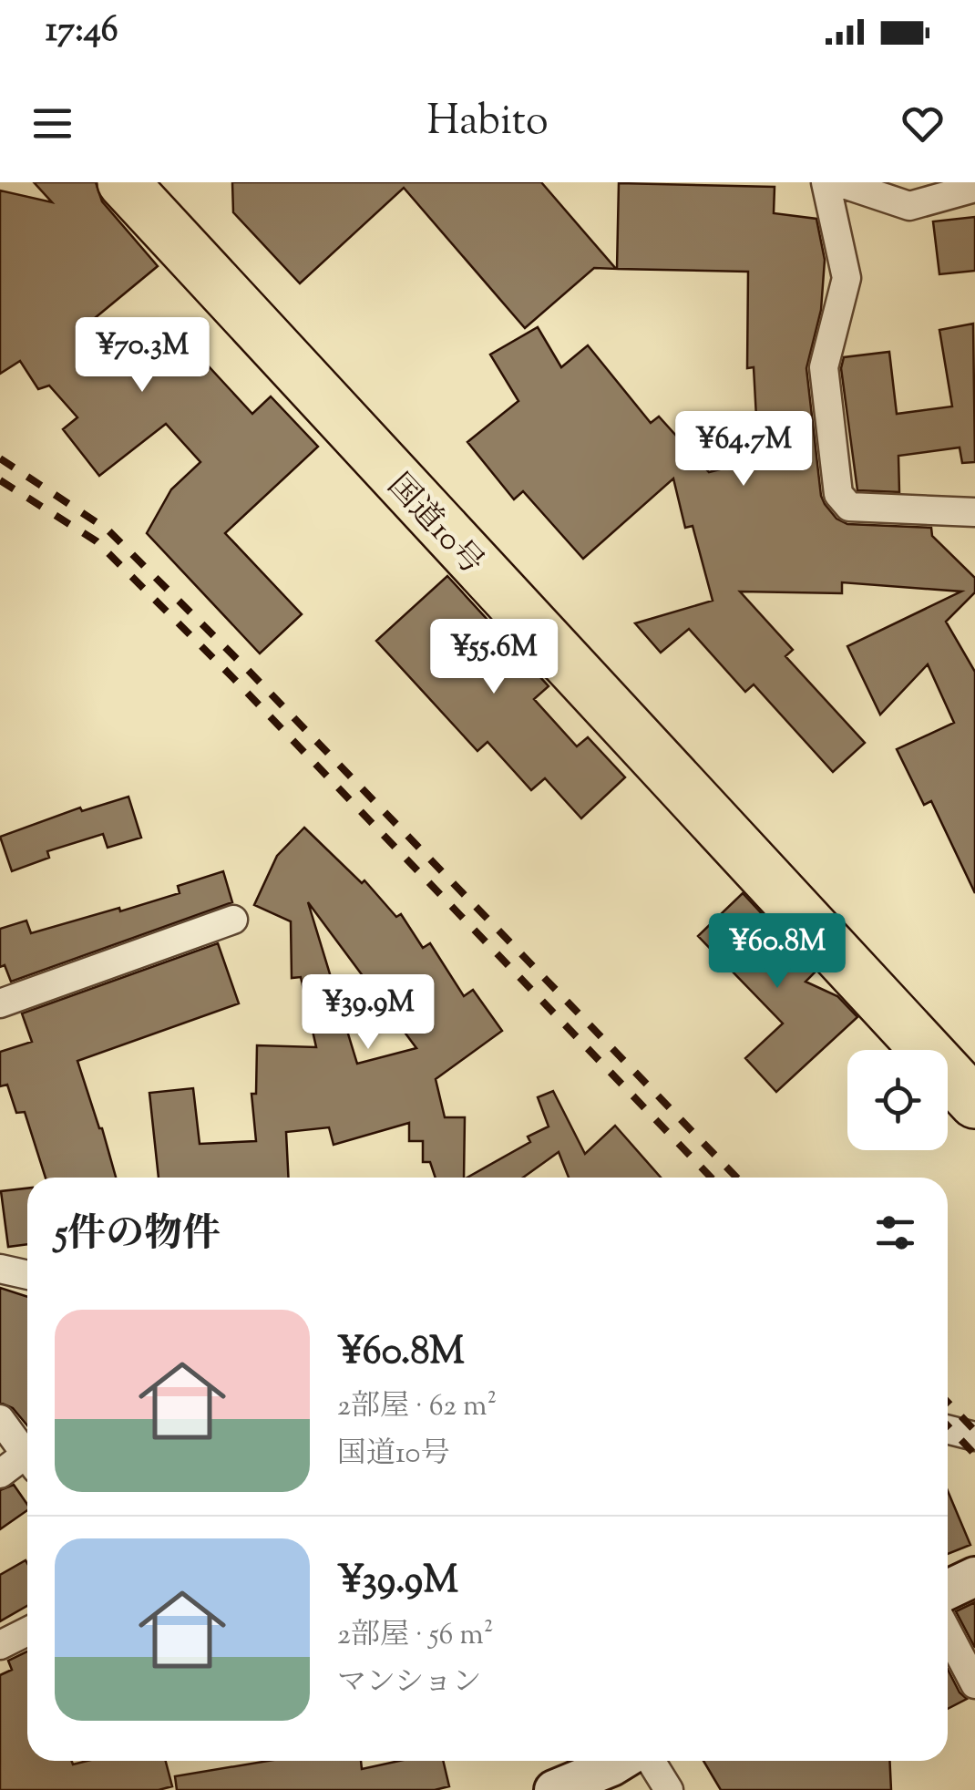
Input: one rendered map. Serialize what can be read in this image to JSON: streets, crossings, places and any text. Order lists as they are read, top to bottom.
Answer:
{
  "streets": {
    "highway": ["国道10号"]
  },
  "page": {
    "status": "17:46",
    "header": "Habito",
    "price": [
      "¥70.3M",
      "¥64.7M",
      "¥55.6M",
      "¥60.8M",
      "¥39.9M"
    ],
    "heading": "5件の物件",
    "list": [
      {
        "name": "¥60.8M",
        "note": "2部屋 · 62 m² · 国道10号"
      },
      {
        "name": "¥39.9M",
        "note": "2部屋 · 56 m² · マンション"
      }
    ]
  }
}
